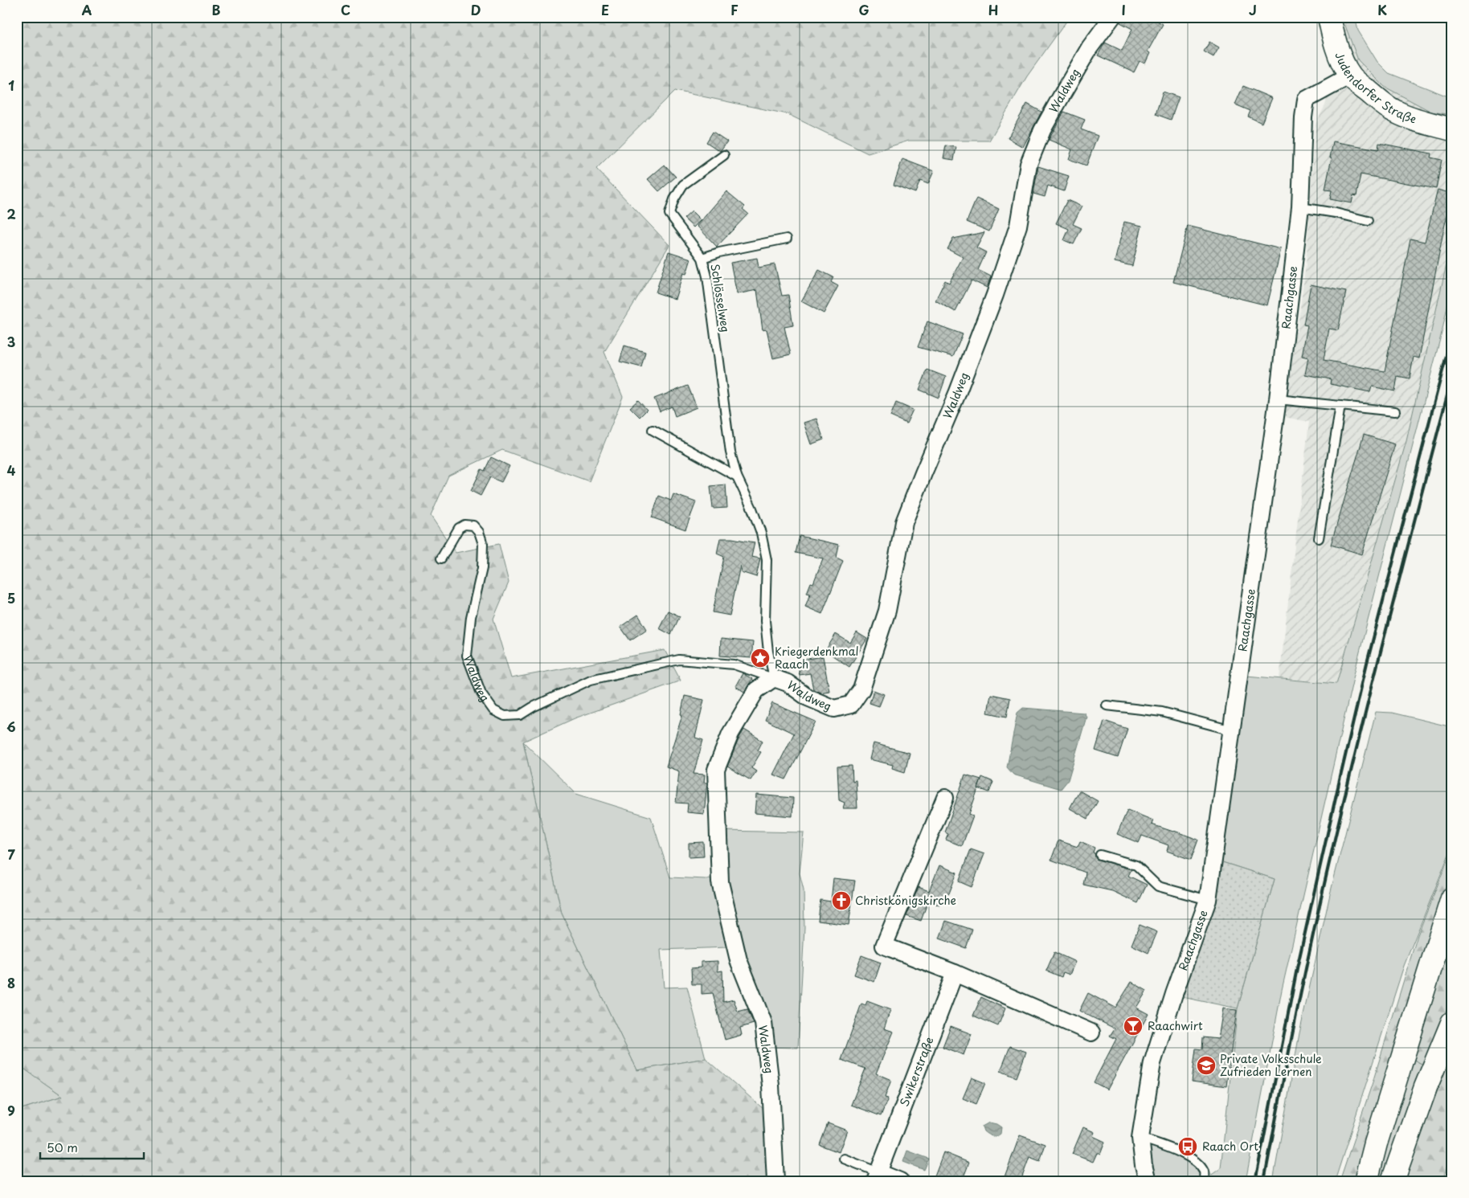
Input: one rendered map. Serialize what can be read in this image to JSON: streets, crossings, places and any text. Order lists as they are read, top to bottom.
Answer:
{
  "streets": {
    "main road": ["Judendorfer Straße"],
    "street": ["Waldweg", "Raachgasse", "Swikerstraße"],
    "lane": ["Schlösselweg"]
  },
  "crossings": [
    ["Judendorfer Straße", "Raachgasse"],
    ["Waldweg", "Schlösselweg"]
  ],
  "places": {
    "place": ["Kriegerdenkmal Raach"],
    "church": ["Christkönigskirche"],
    "bar": ["Raachwirt"],
    "school or university": ["Private Volksschule Zufrieden Lernen"],
    "bus stop": ["Raach Ort"]
  },
  "scale_bar": "50 m",
  "grid": {
    "columns": [
      "A",
      "B",
      "C",
      "D",
      "E",
      "F",
      "G",
      "H",
      "I",
      "J",
      "K"
    ],
    "rows": [
      "1",
      "2",
      "3",
      "4",
      "5",
      "6",
      "7",
      "8",
      "9"
    ]
  }
}
